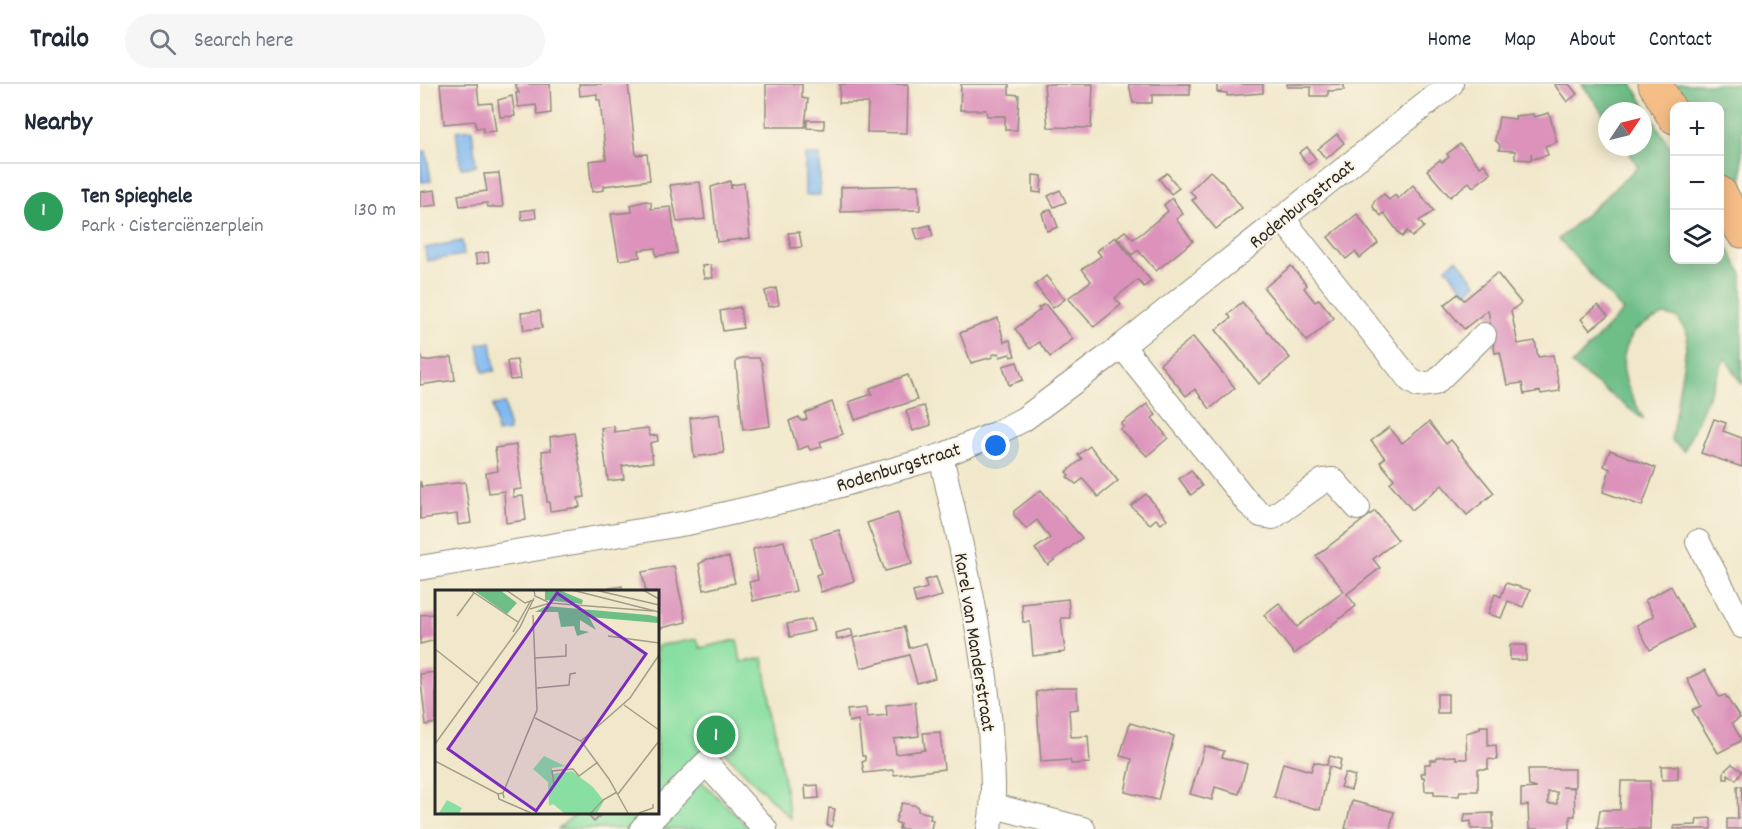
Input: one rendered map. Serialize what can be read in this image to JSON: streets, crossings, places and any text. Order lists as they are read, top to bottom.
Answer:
{
  "streets": {
    "street": ["Rodenburgstraat", "Karel van Manderstraat"]
  },
  "crossings": [
    ["Rodenburgstraat", "Karel van Manderstraat"]
  ],
  "north": "top right",
  "page": {
    "header": "Trailo",
    "search": "Search here",
    "nav": [
      "Home",
      "Map",
      "About",
      "Contact"
    ],
    "heading": "Nearby",
    "map_buttons": ["+", "−"],
    "list": [
      {
        "mark": "1",
        "name": "Ten Spieghele",
        "note": "Park · Cisterciënzerplein",
        "value": "130 m"
      }
    ],
    "pins": "1"
  }
}
